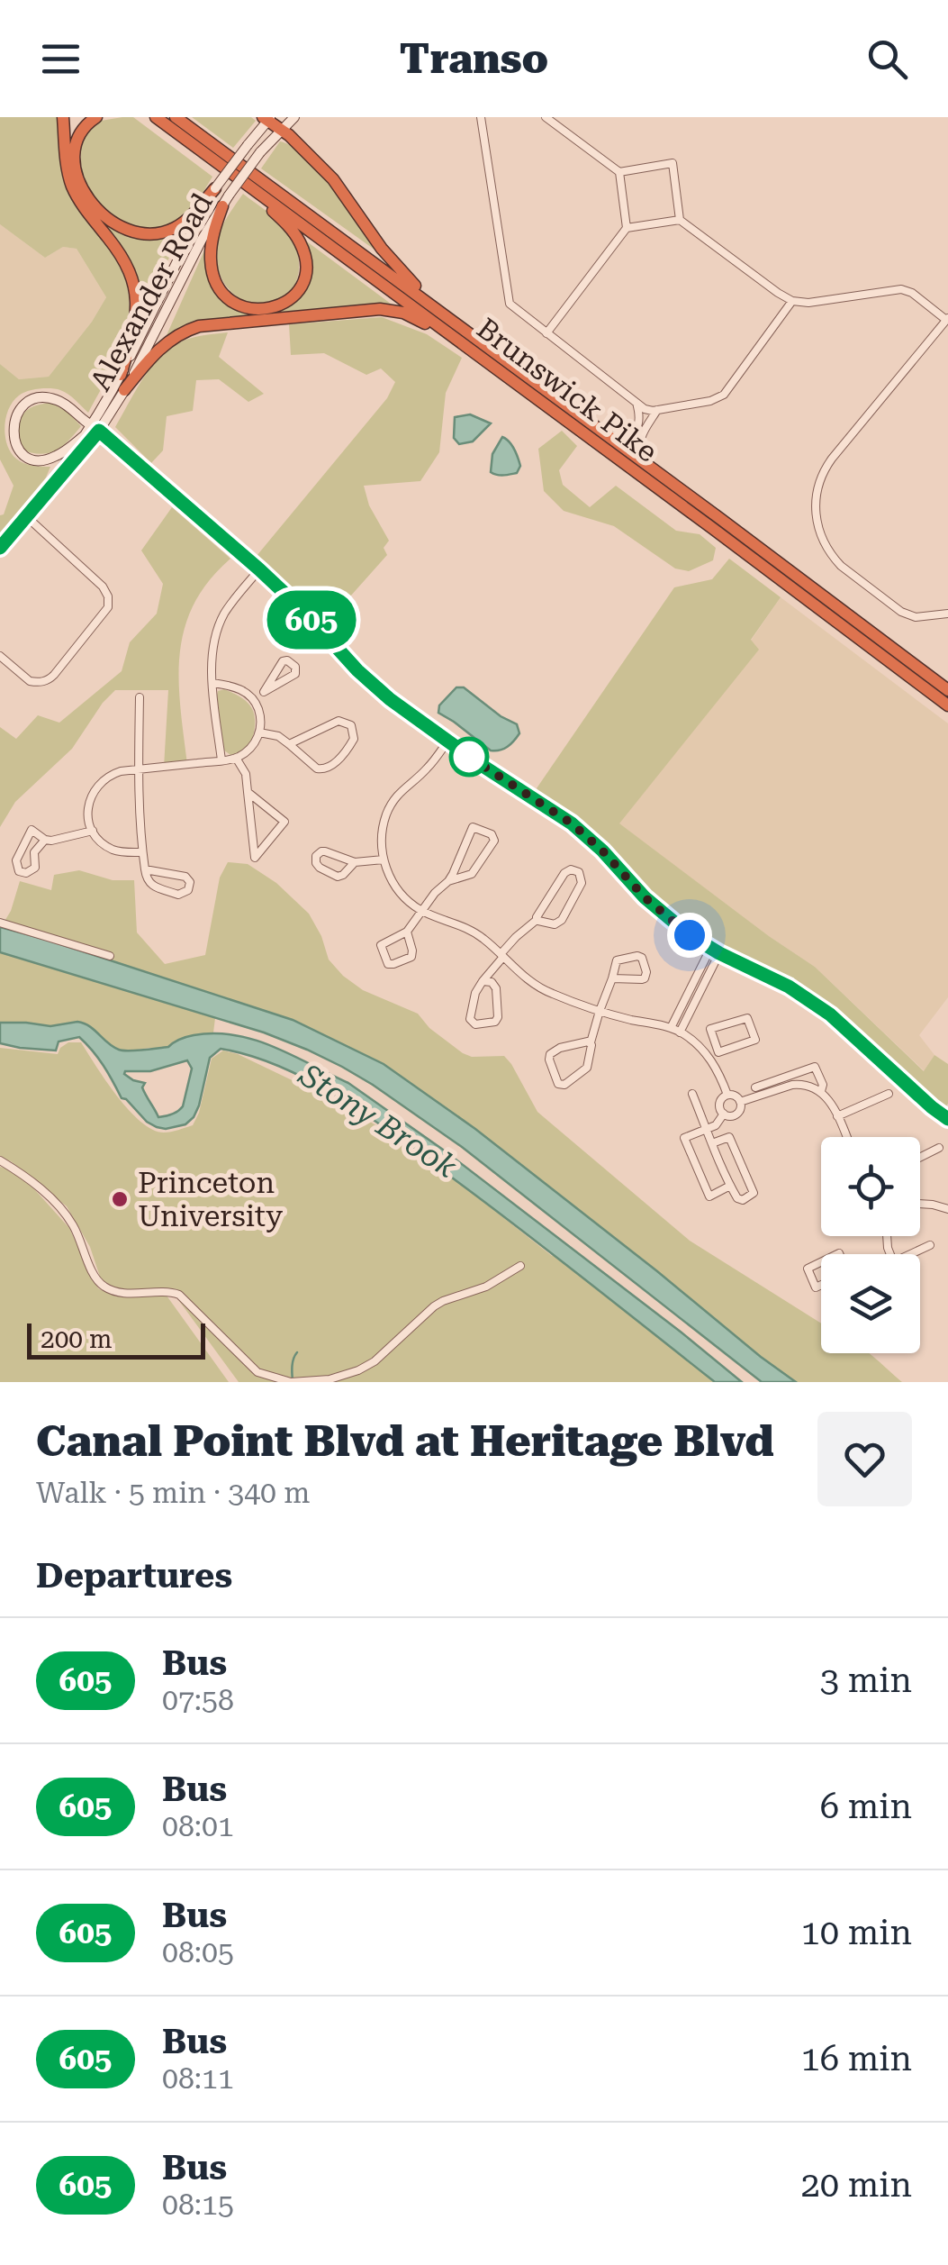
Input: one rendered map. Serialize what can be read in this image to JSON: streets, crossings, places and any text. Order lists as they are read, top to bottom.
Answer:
{
  "streets": {
    "highway": ["Brunswick Pike"],
    "main road": ["Alexander Road"]
  },
  "water": ["Stony Brook"],
  "places": ["Princeton University"],
  "lines": ["bus line 605"],
  "scale_bar": "200 m",
  "page": {
    "header": "Transo",
    "on_map": "605",
    "scale": "200 m",
    "heading": [
      ["Canal Point Blvd at Heritage Blvd", "Walk · 5 min · 340 m"],
      "Departures"
    ],
    "list": [
      {
        "mark": "605",
        "name": "Bus",
        "note": "07:58",
        "value": "3 min"
      },
      {
        "mark": "605",
        "name": "Bus",
        "note": "08:01",
        "value": "6 min"
      },
      {
        "mark": "605",
        "name": "Bus",
        "note": "08:05",
        "value": "10 min"
      },
      {
        "mark": "605",
        "name": "Bus",
        "note": "08:11",
        "value": "16 min"
      },
      {
        "mark": "605",
        "name": "Bus",
        "note": "08:15",
        "value": "20 min"
      }
    ]
  }
}
